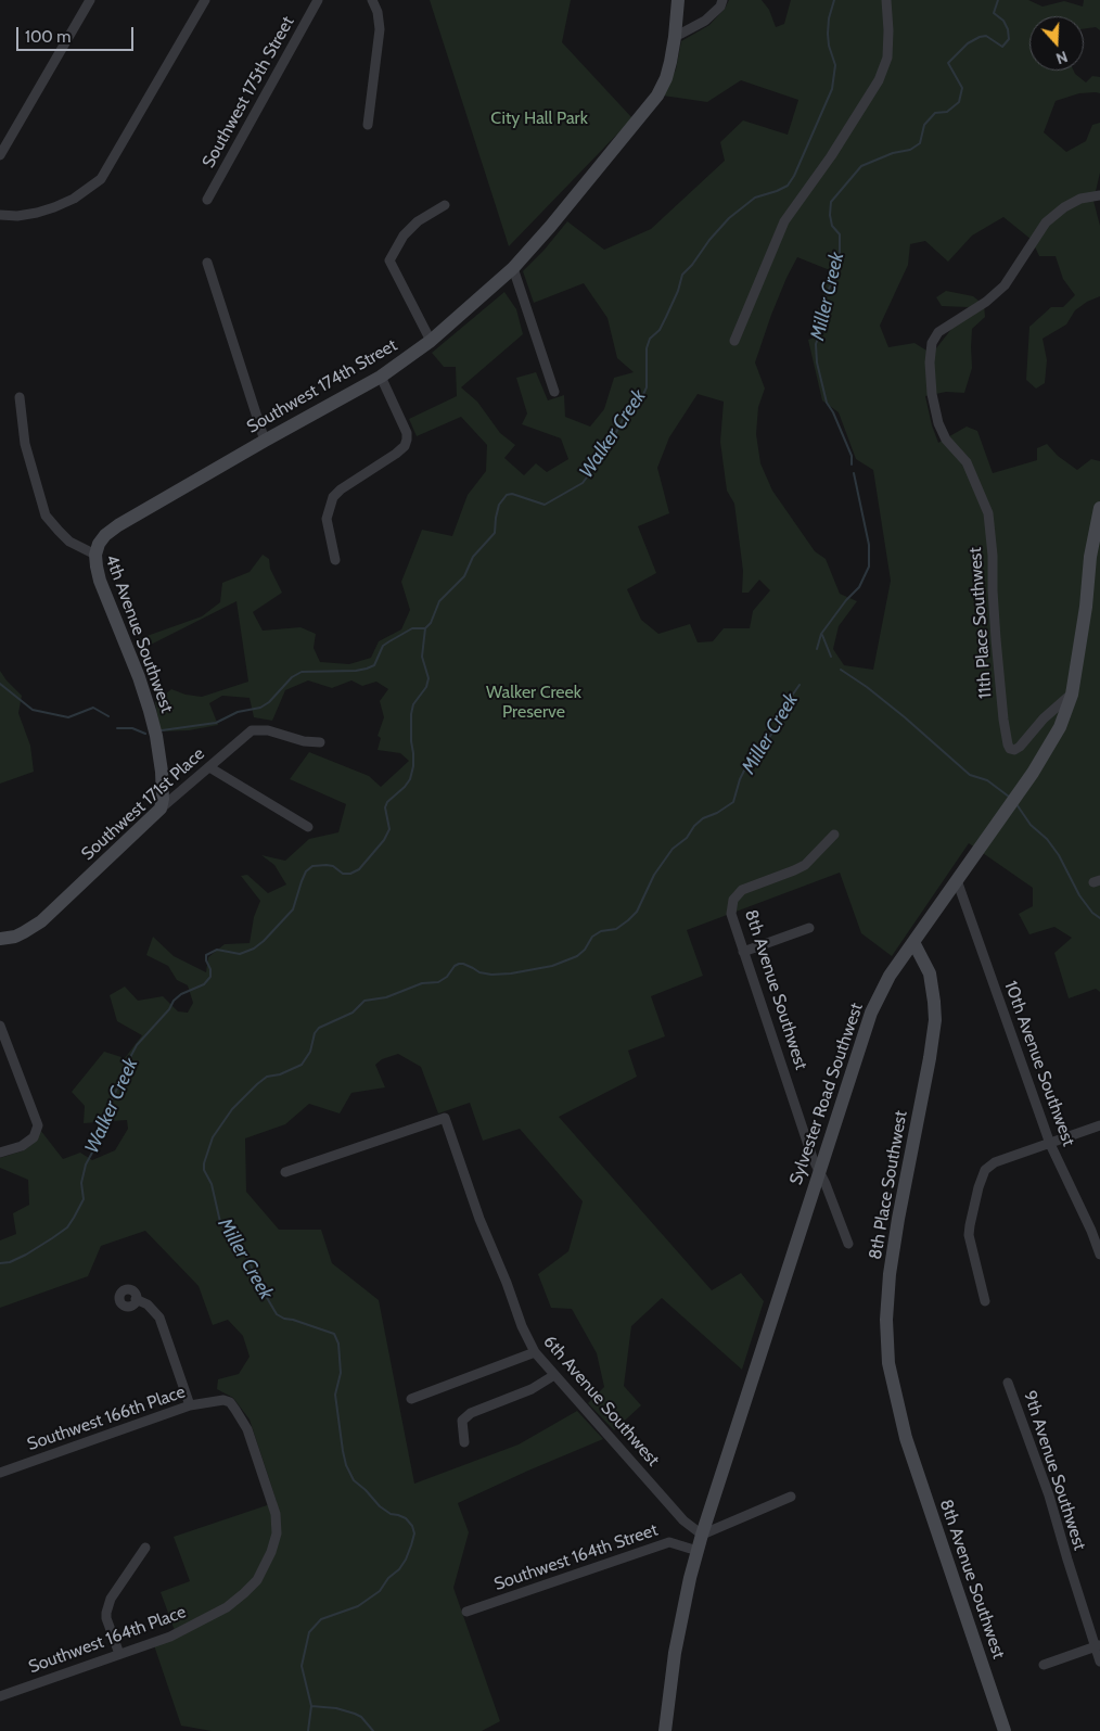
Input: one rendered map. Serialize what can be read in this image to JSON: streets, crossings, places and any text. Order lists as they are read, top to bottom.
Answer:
{
  "streets": {
    "street": [
      "Southwest 175th Street",
      "Southwest 174th Street",
      "11th Place Southwest",
      "4th Avenue Southwest",
      "Southwest 171st Place",
      "8th Avenue Southwest",
      "10th Avenue Southwest",
      "Sylvester Road Southwest",
      "8th Place Southwest",
      "6th Avenue Southwest",
      "Southwest 166th Place",
      "9th Avenue Southwest",
      "Southwest 164th Street",
      "Southwest 164th Place"
    ]
  },
  "crossings": [
    ["Southwest 174th Street", "4th Avenue Southwest"],
    ["11th Place Southwest", "Sylvester Road Southwest"],
    ["4th Avenue Southwest", "Southwest 171st Place"],
    ["8th Avenue Southwest", "Sylvester Road Southwest"],
    ["8th Avenue Southwest", "8th Place Southwest"],
    ["10th Avenue Southwest", "Sylvester Road Southwest"],
    ["Sylvester Road Southwest", "8th Place Southwest"],
    ["Sylvester Road Southwest", "6th Avenue Southwest"],
    ["Sylvester Road Southwest", "Southwest 164th Street"],
    ["Southwest 166th Place", "Southwest 164th Place"]
  ],
  "water": ["Miller Creek", "Walker Creek"],
  "parks": ["City Hall Park", "Walker Creek Preserve"],
  "scale_bar": "100 m",
  "north": "bottom"
}
